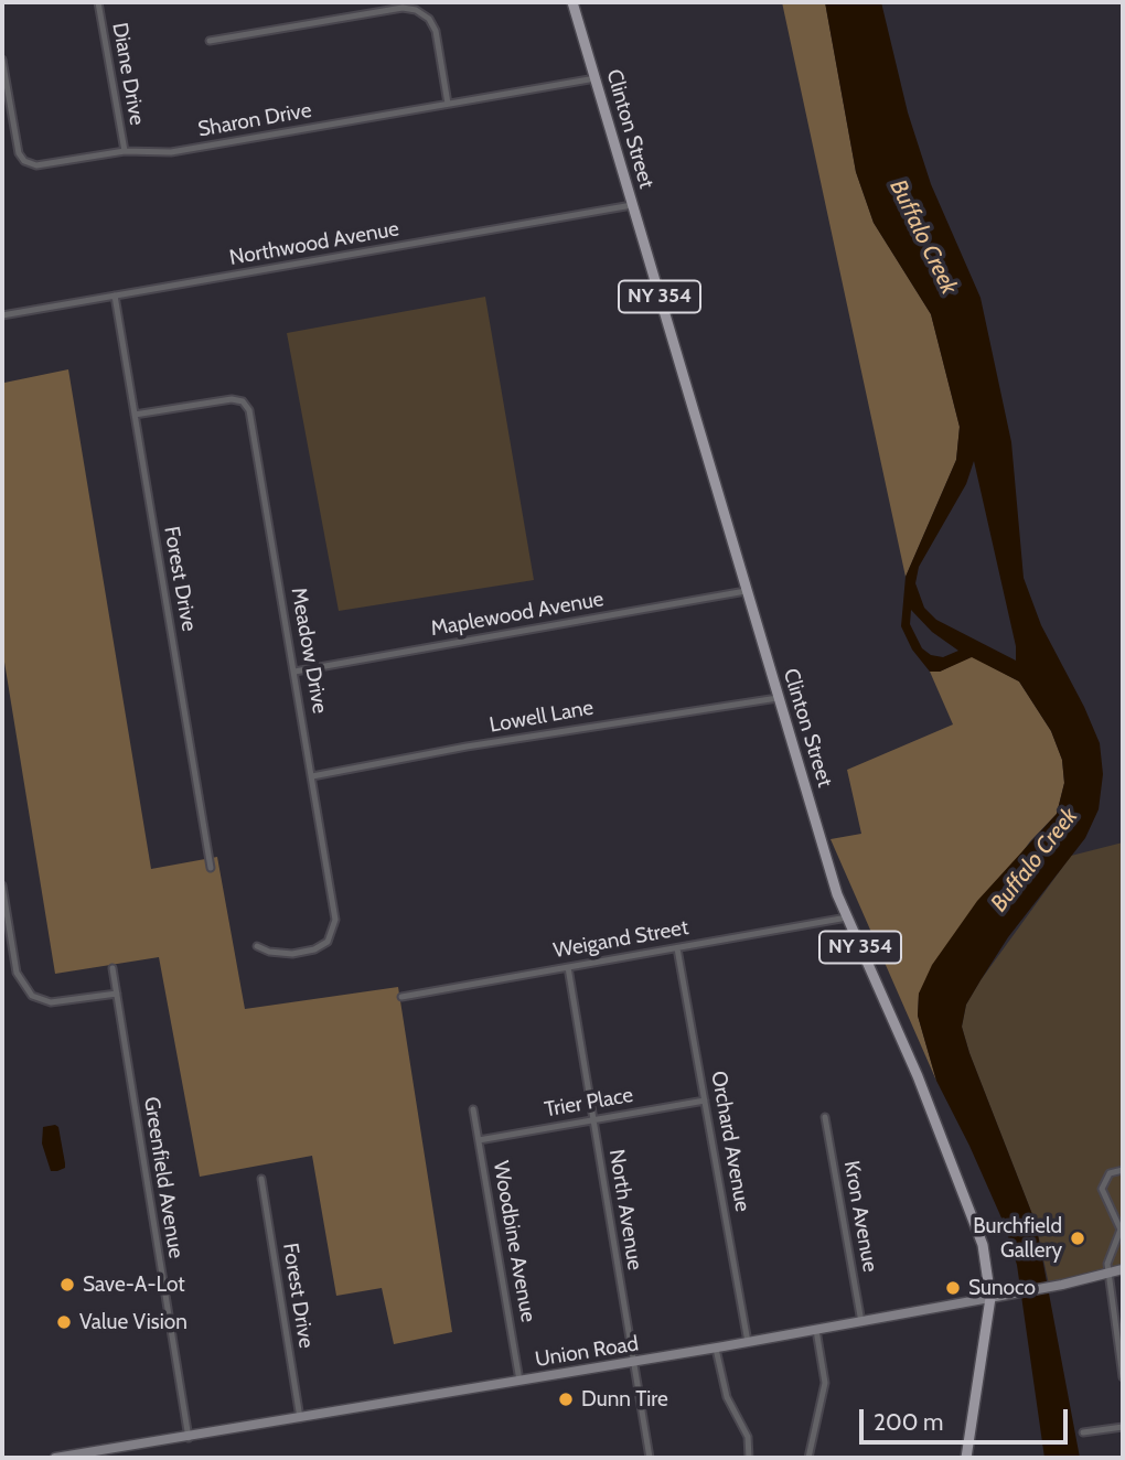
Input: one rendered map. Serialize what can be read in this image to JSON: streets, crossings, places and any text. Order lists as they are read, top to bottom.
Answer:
{
  "streets": {
    "main road": ["Clinton Street", "NY 354", "Union Road"],
    "street": [
      "Diane Drive",
      "Sharon Drive",
      "Northwood Avenue",
      "Forest Drive",
      "Maplewood Avenue",
      "Meadow Drive",
      "Lowell Lane",
      "Weigand Street",
      "Trier Place",
      "Orchard Avenue",
      "Greenfield Avenue",
      "North Avenue",
      "Kron Avenue",
      "Woodbine Avenue"
    ]
  },
  "crossings": [
    ["Diane Drive", "Sharon Drive"],
    ["Sharon Drive", "Clinton Street"],
    ["Clinton Street", "Northwood Avenue"],
    ["Clinton Street", "Maplewood Avenue"],
    ["Clinton Street", "Lowell Lane"],
    ["Clinton Street", "Weigand Street"],
    ["Clinton Street", "Union Road"],
    ["Northwood Avenue", "Forest Drive"],
    ["Forest Drive", "Meadow Drive"],
    ["Forest Drive", "Union Road"],
    ["Maplewood Avenue", "Meadow Drive"],
    ["Meadow Drive", "Lowell Lane"],
    ["Weigand Street", "Orchard Avenue"],
    ["Weigand Street", "North Avenue"],
    ["Trier Place", "Orchard Avenue"],
    ["Trier Place", "North Avenue"],
    ["Trier Place", "Woodbine Avenue"],
    ["Orchard Avenue", "Union Road"],
    ["Greenfield Avenue", "Union Road"],
    ["North Avenue", "Union Road"],
    ["Kron Avenue", "Union Road"],
    ["Woodbine Avenue", "Union Road"]
  ],
  "water": ["Buffalo Creek"],
  "places": [
    "Burchfield Gallery",
    "Save-A-Lot",
    "Sunoco",
    "Value Vision",
    "Dunn Tire"
  ],
  "scale_bar": "200 m"
}
